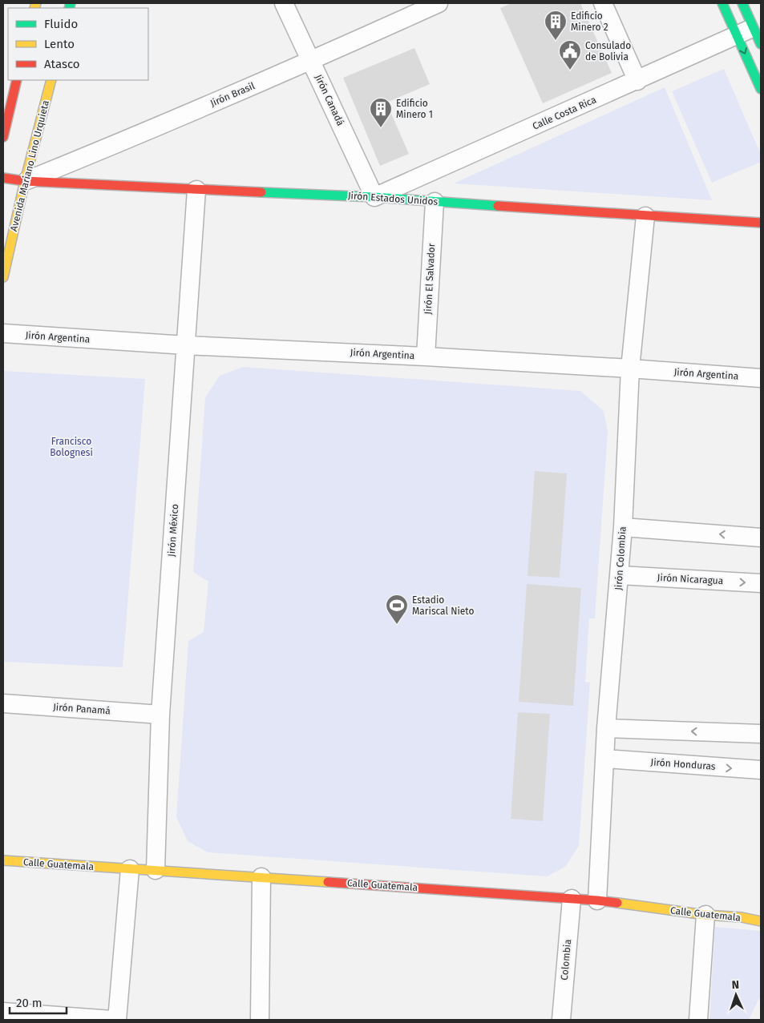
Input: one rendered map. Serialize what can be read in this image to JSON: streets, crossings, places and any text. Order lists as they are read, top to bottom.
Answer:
{
  "streets": {
    "main road": ["Avenida Mariano Lino Urquieta", "Jirón Estados Unidos", "Calle Guatemala"],
    "street": [
      "Jirón Brasil",
      "Jirón Canadá",
      "Calle Costa Rica",
      "Jirón El Salvador",
      "Jirón Argentina",
      "Jirón México",
      "Jirón Colombia",
      "Jirón Nicaragua",
      "Jirón Panamá",
      "Jirón Honduras",
      "Colombia"
    ]
  },
  "crossings": [
    ["Jirón Brasil", "Jirón Canadá"],
    ["Jirón Brasil", "Avenida Mariano Lino Urquieta"],
    ["Jirón Brasil", "Jirón Estados Unidos"],
    ["Jirón Canadá", "Calle Costa Rica"],
    ["Jirón Canadá", "Jirón Estados Unidos"],
    ["Calle Costa Rica", "Jirón Estados Unidos"],
    ["Avenida Mariano Lino Urquieta", "Jirón Estados Unidos"],
    ["Jirón Estados Unidos", "Jirón El Salvador"],
    ["Jirón Estados Unidos", "Jirón México"],
    ["Jirón Estados Unidos", "Jirón Colombia"],
    ["Jirón El Salvador", "Jirón Argentina"],
    ["Jirón Argentina", "Jirón México"],
    ["Jirón Argentina", "Jirón Colombia"],
    ["Jirón México", "Jirón Panamá"],
    ["Jirón México", "Calle Guatemala"],
    ["Jirón Colombia", "Jirón Nicaragua"],
    ["Jirón Colombia", "Jirón Honduras"],
    ["Jirón Colombia", "Calle Guatemala"],
    ["Calle Guatemala", "Colombia"]
  ],
  "parks": ["Francisco Bolognesi"],
  "places": {
    "building": ["Edificio Minero 2", "Edificio Minero 1"],
    "public building": ["Consulado de Bolivia"],
    "sports": ["Estadio Mariscal Nieto"]
  },
  "legend": ["Fluido", "Lento", "Atasco"],
  "scale_bar": "20 m",
  "north": "top"
}
